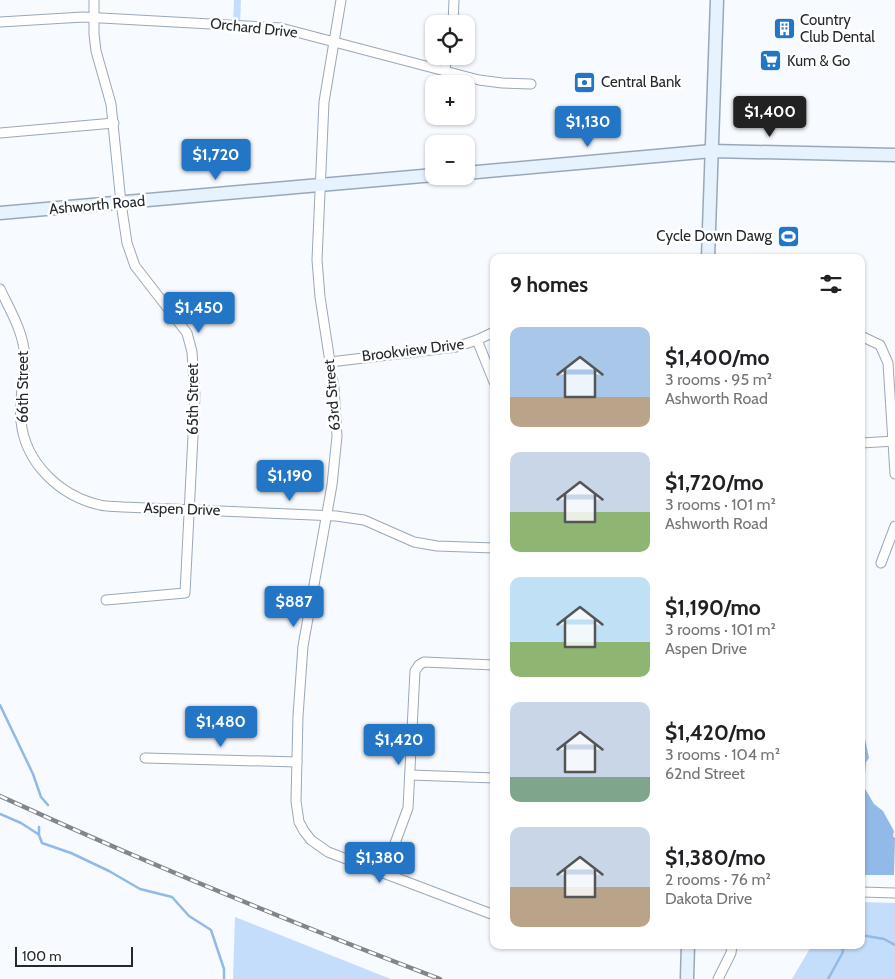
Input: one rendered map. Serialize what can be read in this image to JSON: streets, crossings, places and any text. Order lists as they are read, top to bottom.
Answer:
{
  "streets": {
    "main road": ["Ashworth Road"],
    "street": [
      "Orchard Drive",
      "Brookview Drive",
      "66th Street",
      "63rd Street",
      "65th Street",
      "Aspen Drive"
    ]
  },
  "crossings": [
    ["Orchard Drive", "63rd Street"],
    ["Orchard Drive", "65th Street"],
    ["Ashworth Road", "63rd Street"],
    ["Ashworth Road", "65th Street"],
    ["Brookview Drive", "63rd Street"],
    ["66th Street", "Aspen Drive"],
    ["63rd Street", "Aspen Drive"],
    ["65th Street", "Aspen Drive"]
  ],
  "places": {
    "building": ["Country Club Dental"],
    "supermarket": ["Kum & Go"],
    "bank": ["Central Bank"],
    "sports": ["Cycle Down Dawg"]
  },
  "scale_bar": "100 m",
  "page": {
    "map_buttons": ["+", "−"],
    "price": [
      "$1,400",
      "$1,130",
      "$1,720",
      "$1,450",
      "$1,190",
      "$887",
      "$1,480",
      "$1,420",
      "$1,380"
    ],
    "heading": "9 homes",
    "list": [
      {
        "name": "$1,400/mo",
        "note": "3 rooms · 95 m² · Ashworth Road"
      },
      {
        "name": "$1,720/mo",
        "note": "3 rooms · 101 m² · Ashworth Road"
      },
      {
        "name": "$1,190/mo",
        "note": "3 rooms · 101 m² · Aspen Drive"
      },
      {
        "name": "$1,420/mo",
        "note": "3 rooms · 104 m² · 62nd Street"
      },
      {
        "name": "$1,380/mo",
        "note": "2 rooms · 76 m² · Dakota Drive"
      }
    ],
    "scale": "100 m"
  }
}
